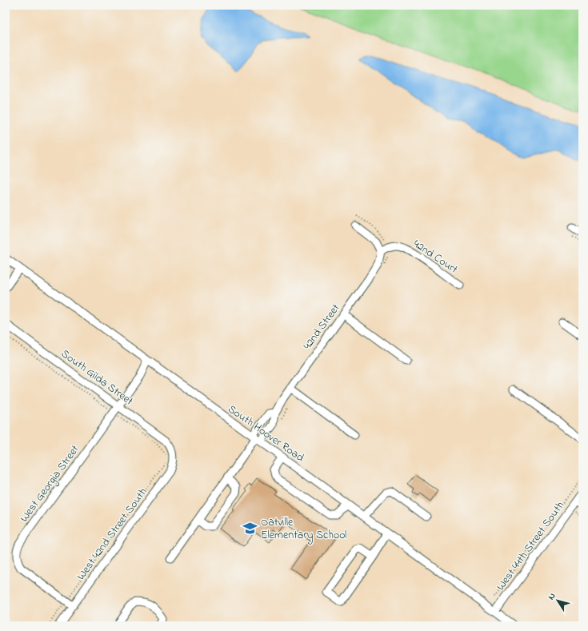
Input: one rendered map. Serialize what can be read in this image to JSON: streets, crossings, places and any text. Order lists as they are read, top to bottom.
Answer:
{
  "streets": {
    "street": [
      "42nd Court",
      "42nd Street",
      "South Gilda Street",
      "South Hoover Road",
      "West Georgia Street",
      "West 42nd Street South",
      "West 44th Street South"
    ]
  },
  "crossings": [
    ["42nd Court", "42nd Street"],
    ["42nd Street", "South Hoover Road"],
    ["South Gilda Street", "West Georgia Street"],
    ["South Gilda Street", "West 42nd Street South"],
    ["South Hoover Road", "West Georgia Street"],
    ["South Hoover Road", "West 44th Street South"],
    ["West Georgia Street", "West 42nd Street South"]
  ],
  "places": {
    "school or university": ["Oatville Elementary School"]
  },
  "north": "top left"
}
